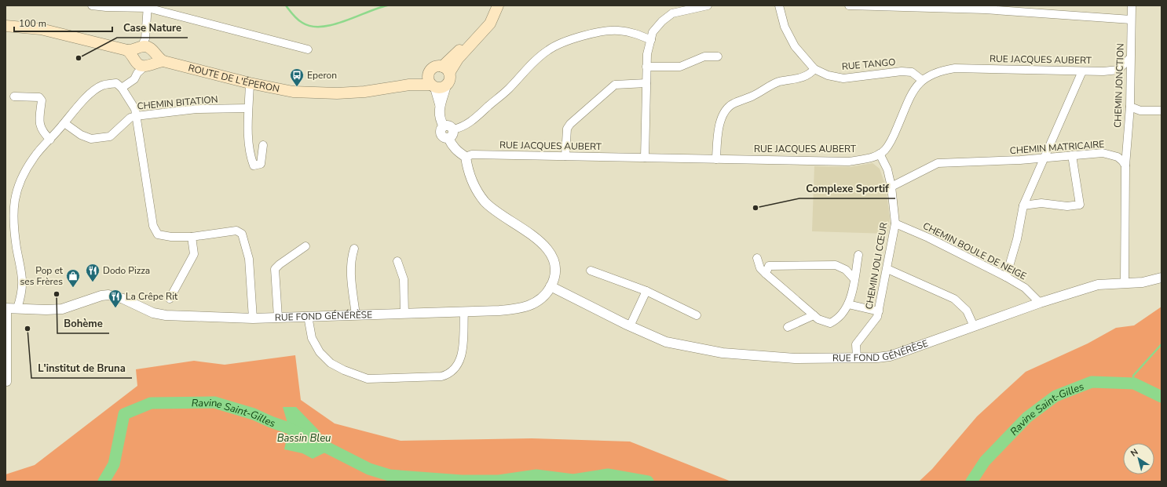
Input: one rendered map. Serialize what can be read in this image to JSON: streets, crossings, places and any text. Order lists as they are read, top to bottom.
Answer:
{
  "streets": {
    "main road": ["ROUTE DE L'ÉPERON"],
    "street": [
      "RUE JACQUES AUBERT",
      "RUE TANGO",
      "CHEMIN JONCTION",
      "CHEMIN BITATION",
      "CHEMIN MATRICAIRE",
      "CHEMIN BOULE DE NEIGE",
      "CHEMIN JOLI CŒUR",
      "RUE FOND GÉNÉRÈSE"
    ]
  },
  "crossings": [
    ["RUE JACQUES AUBERT", "RUE TANGO"],
    ["RUE JACQUES AUBERT", "CHEMIN JONCTION"],
    ["RUE JACQUES AUBERT", "CHEMIN JOLI CŒUR"],
    ["CHEMIN JONCTION", "CHEMIN MATRICAIRE"],
    ["CHEMIN MATRICAIRE", "CHEMIN JOLI CŒUR"],
    ["CHEMIN BOULE DE NEIGE", "CHEMIN JOLI CŒUR"],
    ["CHEMIN BOULE DE NEIGE", "RUE FOND GÉNÉRÈSE"],
    ["CHEMIN JOLI CŒUR", "RUE FOND GÉNÉRÈSE"]
  ],
  "water": ["Ravine Saint-Gilles", "Bassin Bleu"],
  "places": {
    "other": [
      "Case Nature",
      "Complexe Sportif",
      "Bohème",
      "L'institut de Bruna"
    ],
    "bus stop": ["Eperon"],
    "restaurant": ["Dodo Pizza", "La Crêpe Rit"],
    "shop": ["Pop et ses Frères"]
  },
  "scale_bar": "100 m",
  "north": "top left"
}
